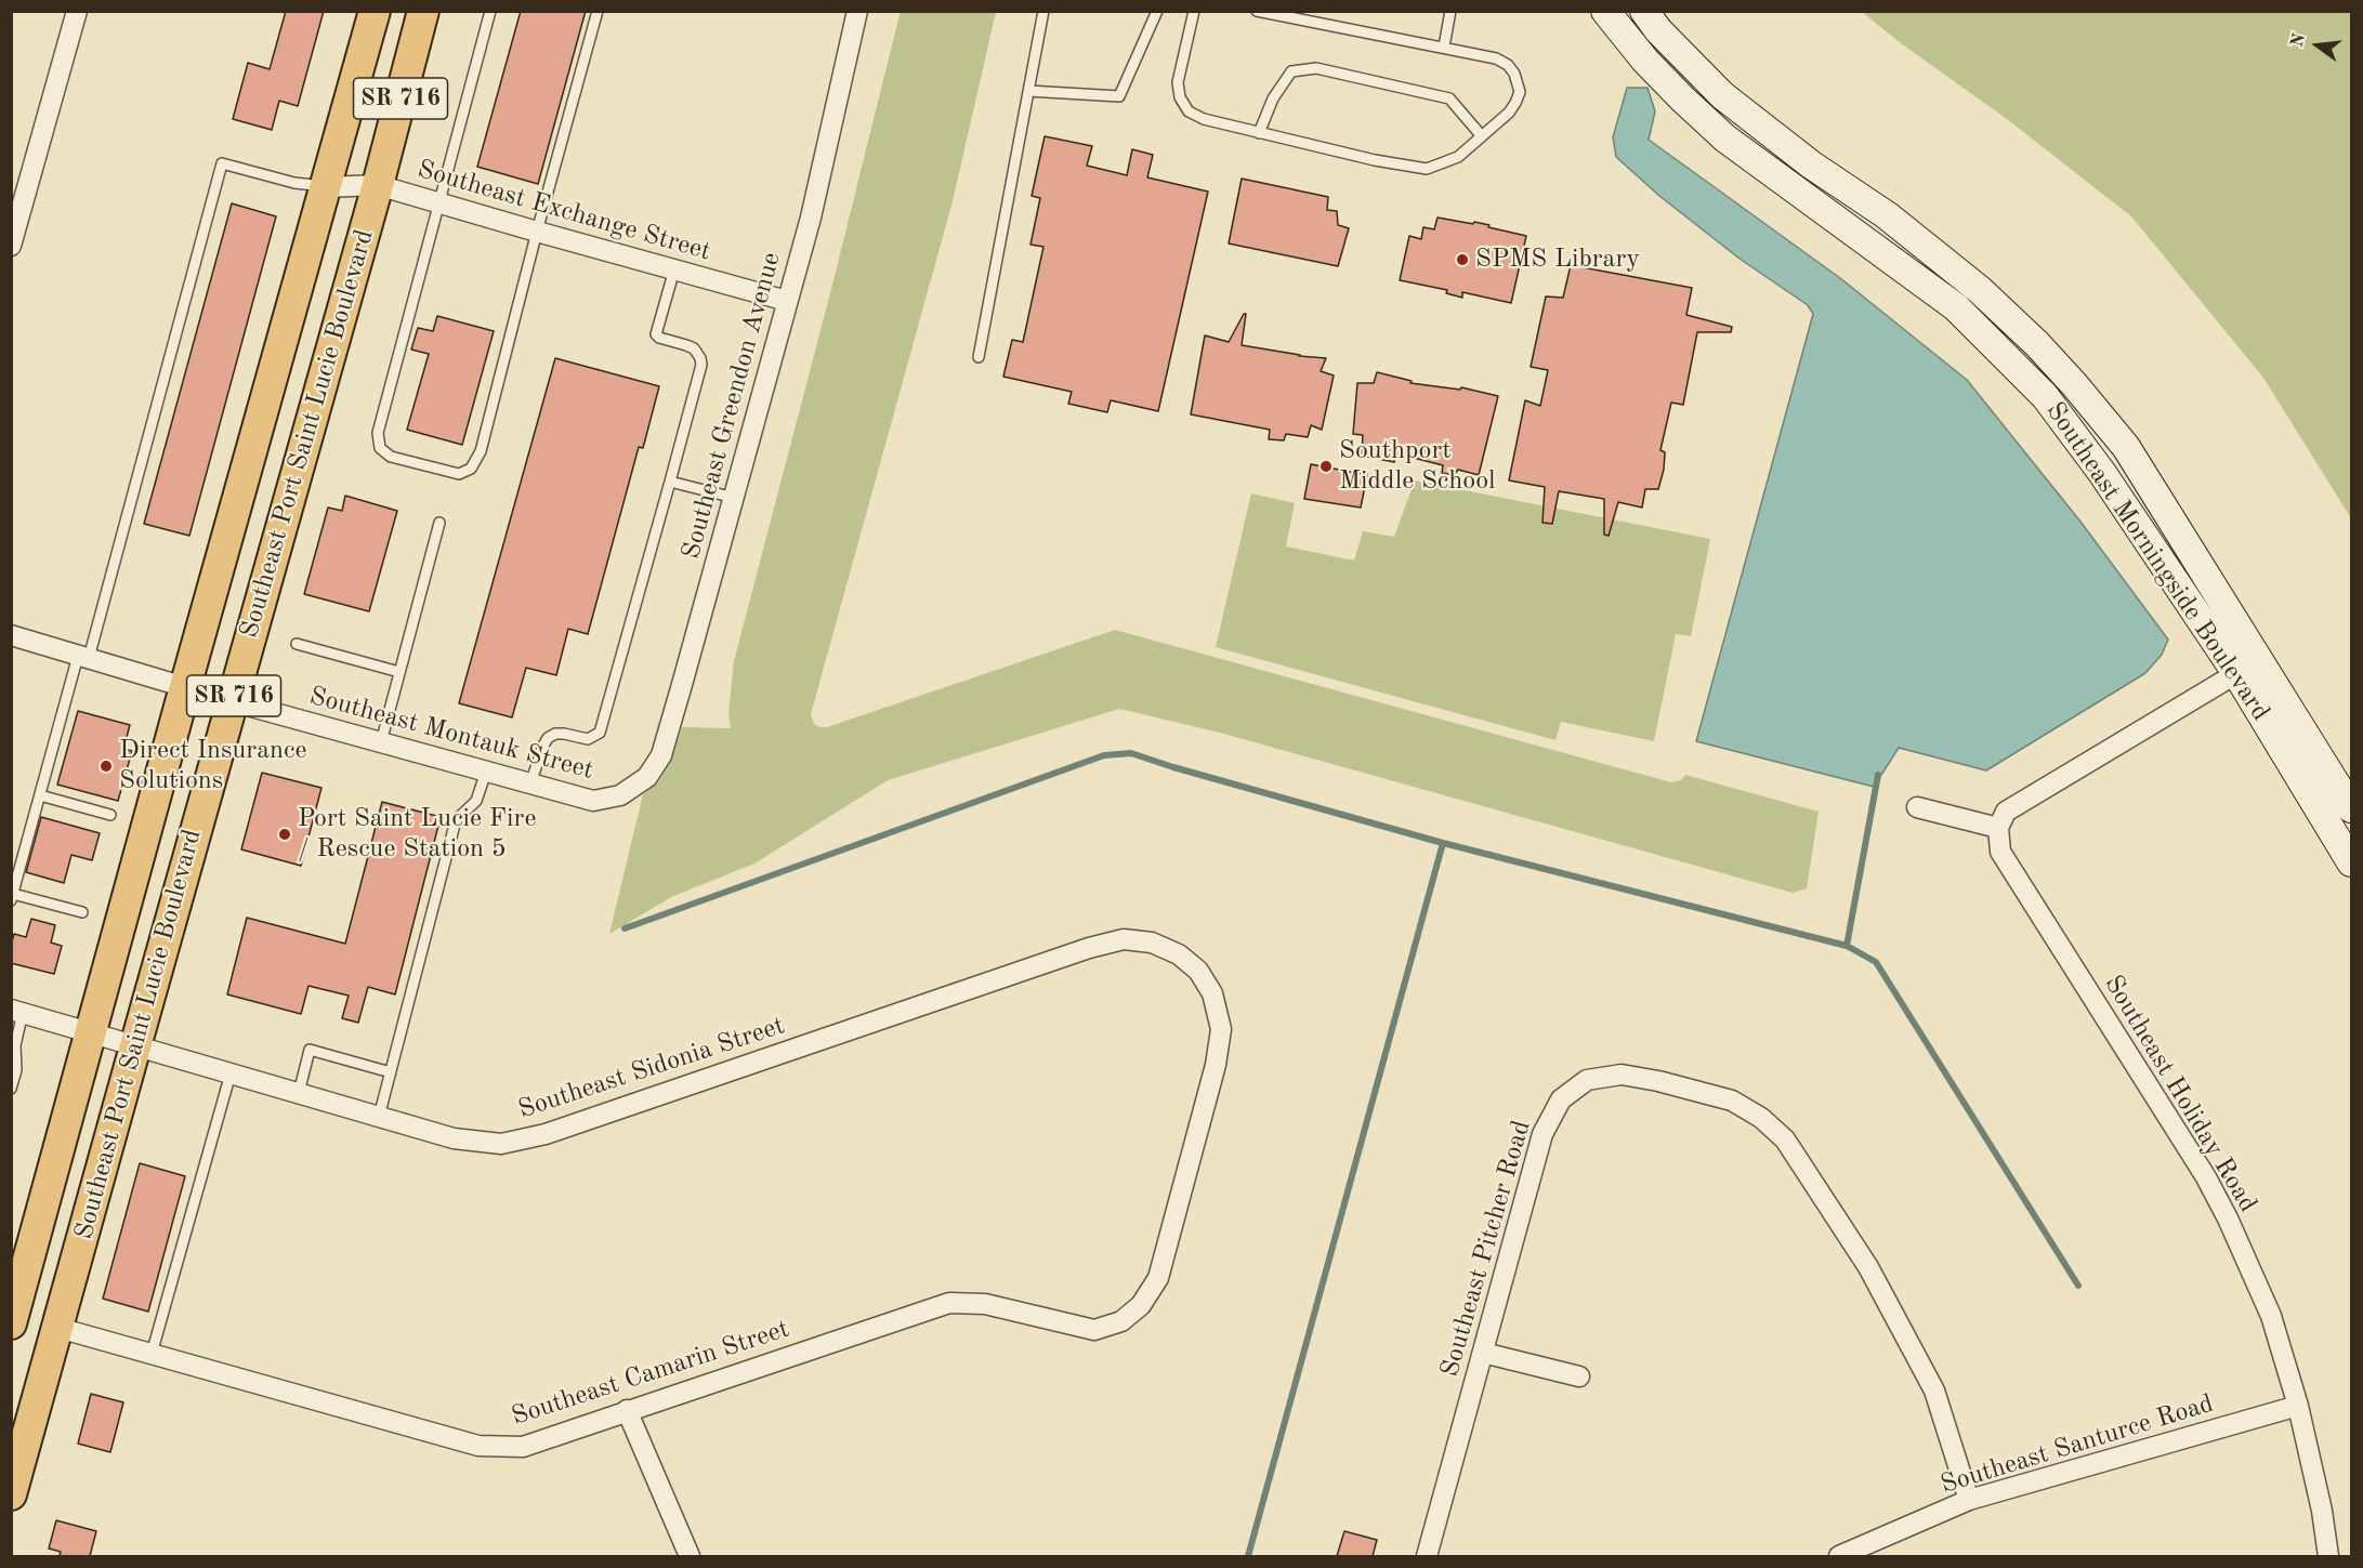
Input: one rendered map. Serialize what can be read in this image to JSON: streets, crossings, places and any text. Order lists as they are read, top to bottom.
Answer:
{
  "streets": {
    "main road": ["SR 716", "Southeast Port Saint Lucie Boulevard"],
    "street": [
      "Southeast Exchange Street",
      "Southeast Greendon Avenue",
      "Southeast Morningside Boulevard",
      "Southeast Montauk Street",
      "Southeast Sidonia Street",
      "Southeast Holiday Road",
      "Southeast Pitcher Road",
      "Southeast Camarin Street",
      "Southeast Santurce Road"
    ]
  },
  "crossings": [
    ["Southeast Exchange Street", "Southeast Greendon Avenue"],
    ["Southeast Exchange Street", "Southeast Port Saint Lucie Boulevard"],
    ["Southeast Greendon Avenue", "Southeast Montauk Street"],
    ["Southeast Port Saint Lucie Boulevard", "Southeast Montauk Street"],
    ["Southeast Port Saint Lucie Boulevard", "Southeast Sidonia Street"],
    ["Southeast Port Saint Lucie Boulevard", "Southeast Camarin Street"],
    ["Southeast Sidonia Street", "Southeast Camarin Street"],
    ["Southeast Holiday Road", "Southeast Santurce Road"],
    ["Southeast Pitcher Road", "Southeast Santurce Road"]
  ],
  "places": [
    "SPMS Library",
    "Southport Middle School",
    "Direct Insurance Solutions",
    "Port Saint Lucie Fire / Rescue Station 5"
  ],
  "north": "left"
}
